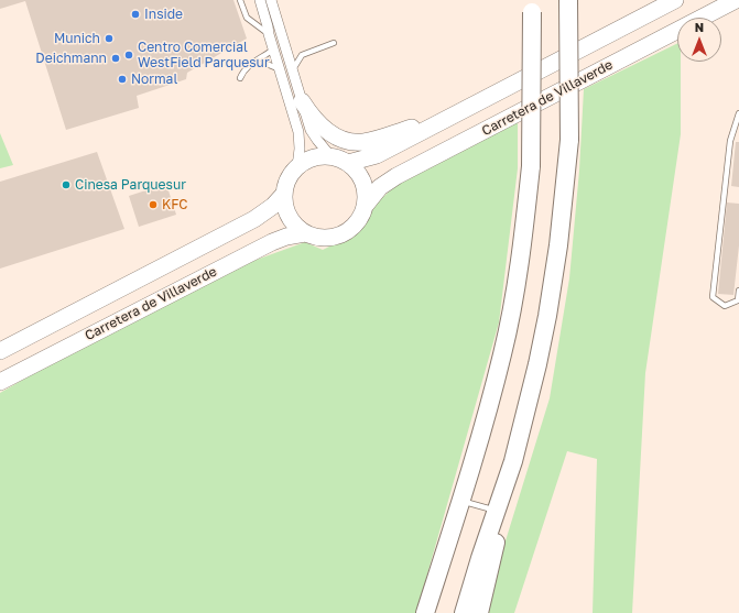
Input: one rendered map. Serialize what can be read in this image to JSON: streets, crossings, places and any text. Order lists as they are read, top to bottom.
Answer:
{
  "streets": {
    "highway": ["Carretera de Villaverde"]
  },
  "places": [
    "Inside",
    "Munich",
    "Centro Comercial WestField Parquesur",
    "Deichmann",
    "Normal",
    "Cinesa Parquesur",
    "KFC"
  ],
  "north": "top"
}
